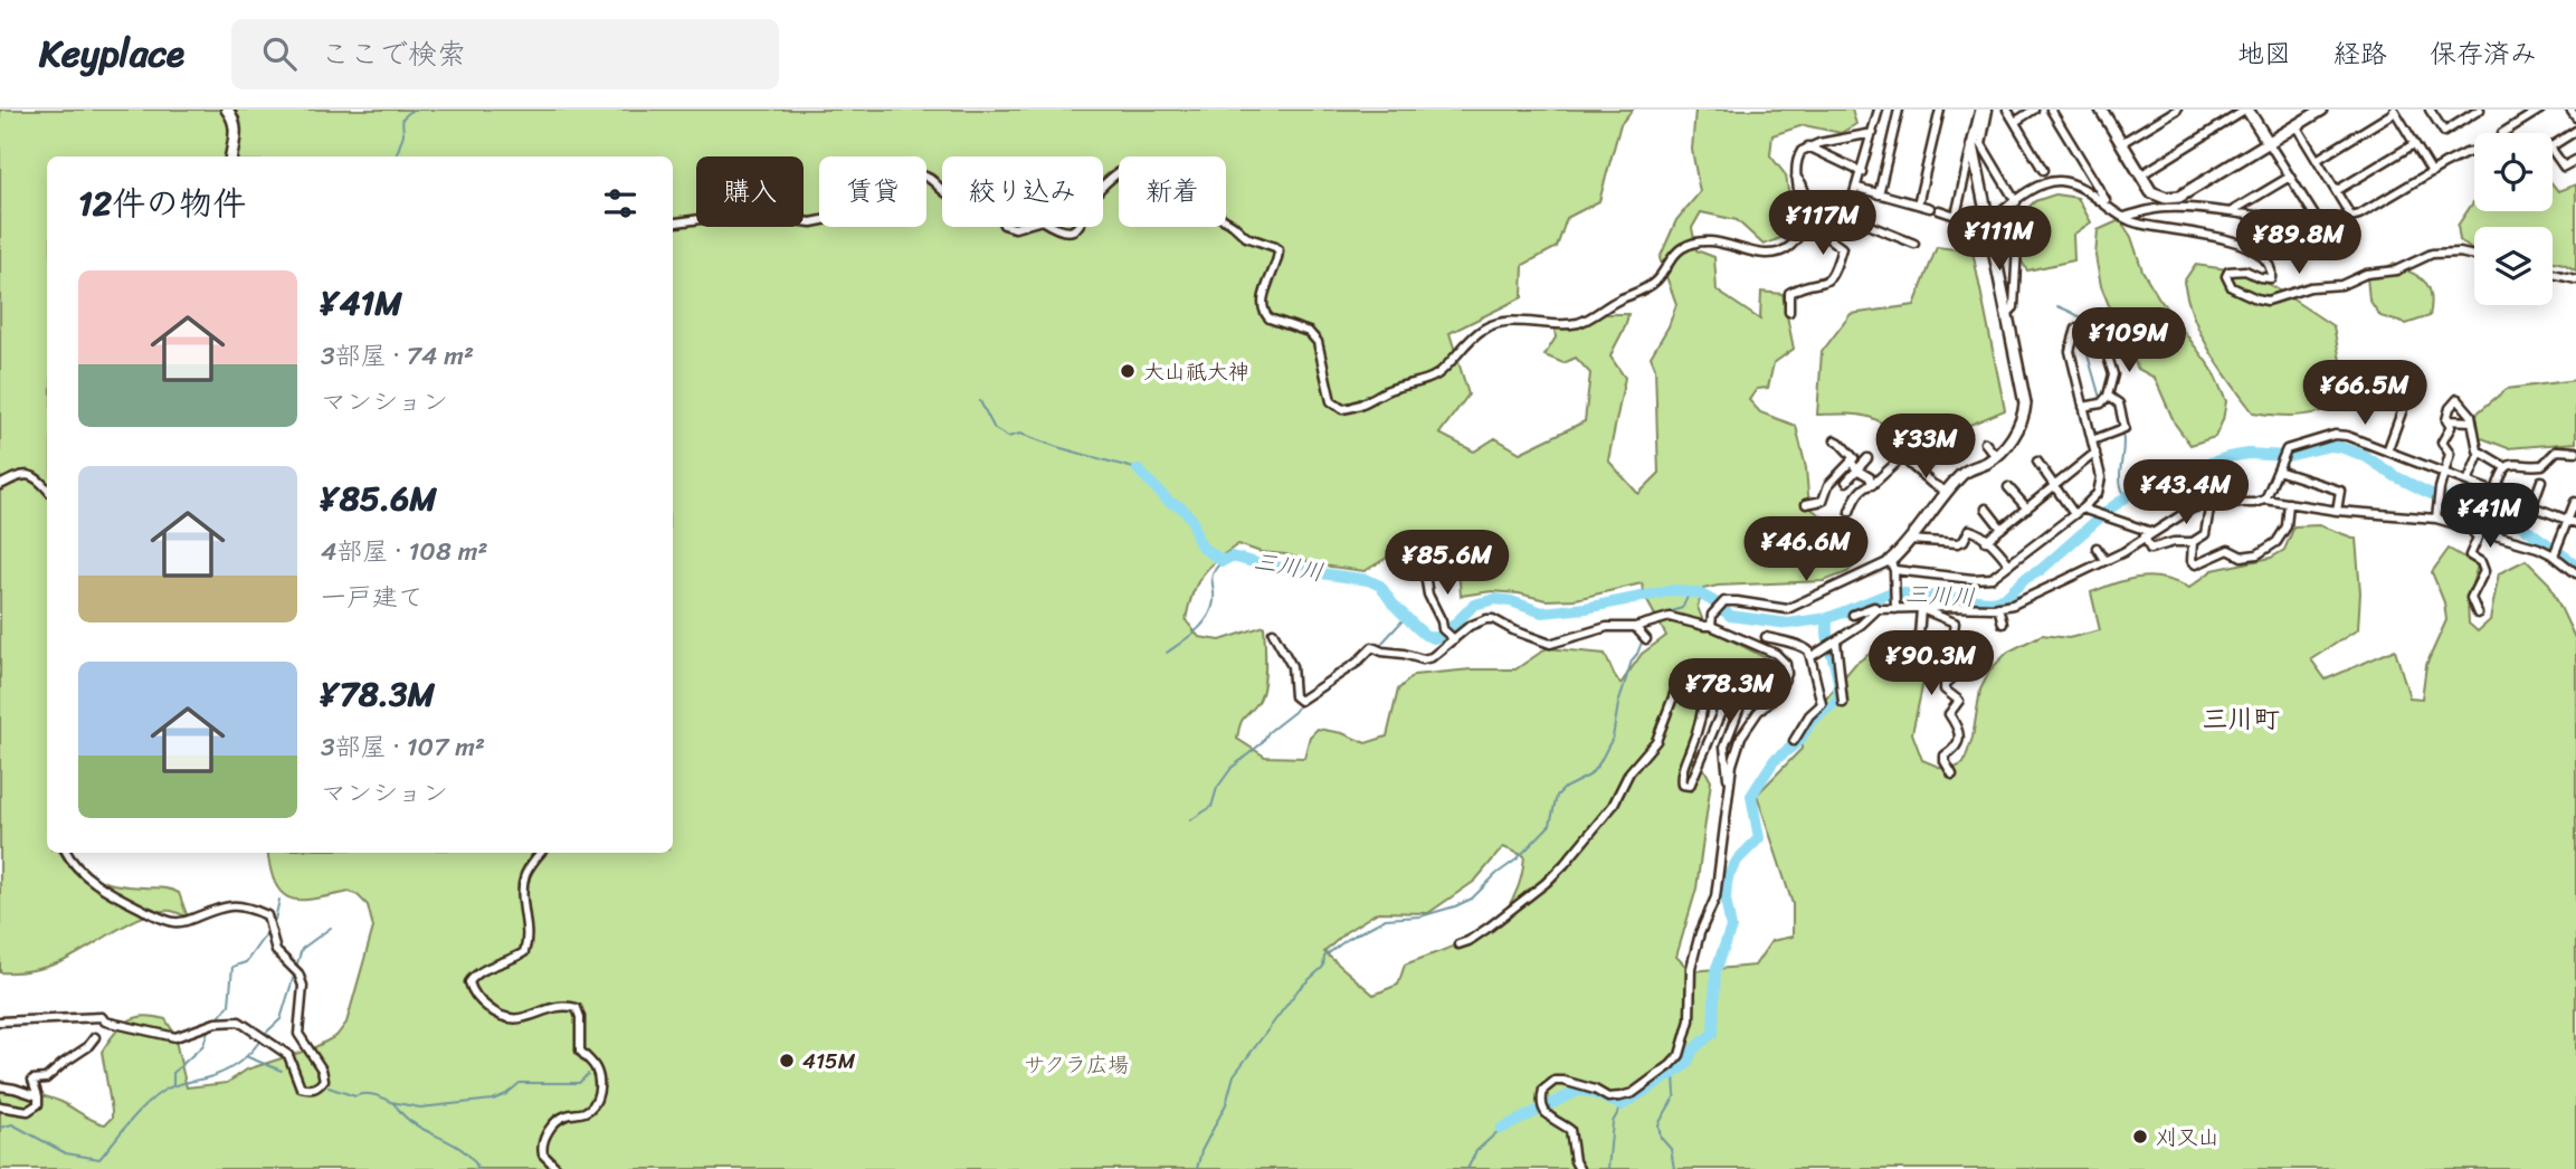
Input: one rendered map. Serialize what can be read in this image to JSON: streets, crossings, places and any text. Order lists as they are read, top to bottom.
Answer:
{
  "districts": ["三川町"],
  "water": ["三川川"],
  "parks": ["サクラ広場"],
  "places": ["大山祇大神", "415M", "刈又山"],
  "page": {
    "header": "Keyplace",
    "search": "ここで検索",
    "nav": ["地図", "経路", "保存済み"],
    "chip": [
      "購入",
      "賃貸",
      "絞り込み",
      "新着"
    ],
    "heading": "12件の物件",
    "price": [
      "¥117M",
      "¥111M",
      "¥89.8M",
      "¥109M",
      "¥66.5M",
      "¥33M",
      "¥43.4M",
      "¥41M",
      "¥46.6M",
      "¥85.6M",
      "¥90.3M",
      "¥78.3M"
    ],
    "list": [
      {
        "name": "¥41M",
        "note": "3部屋 · 74 m² · マンション"
      },
      {
        "name": "¥85.6M",
        "note": "4部屋 · 108 m² · 一戸建て"
      },
      {
        "name": "¥78.3M",
        "note": "3部屋 · 107 m² · マンション"
      }
    ]
  }
}
